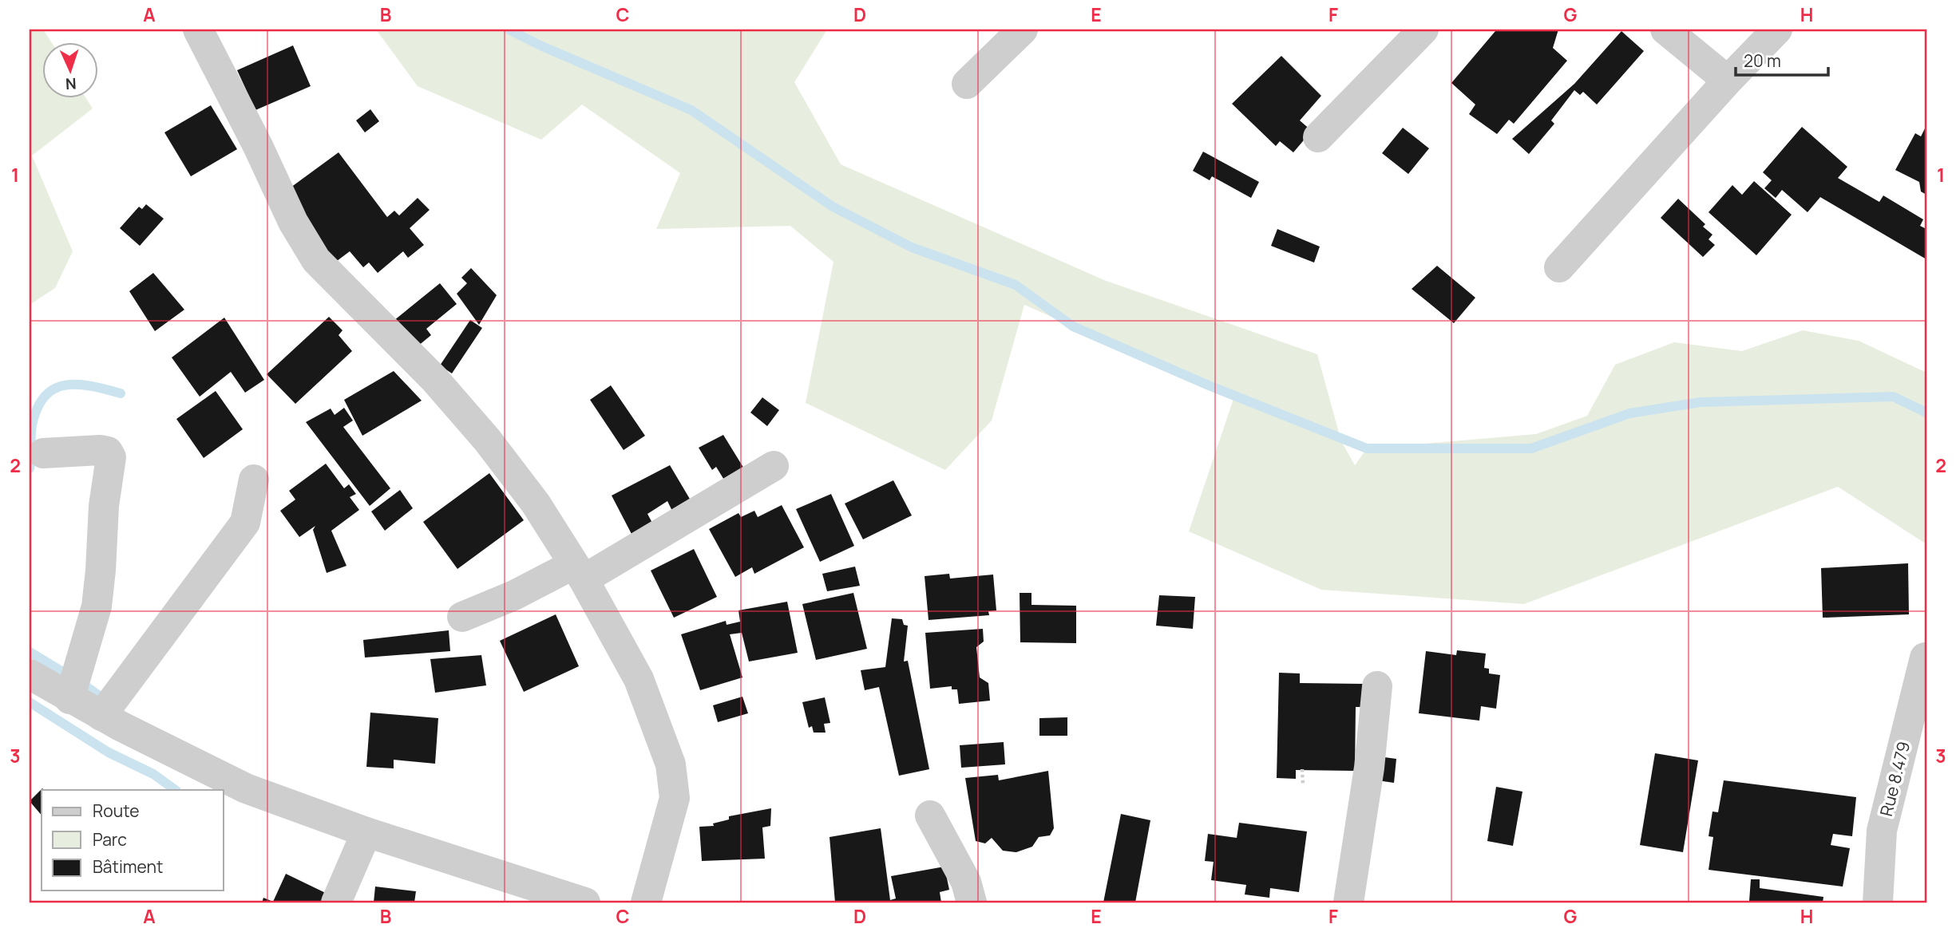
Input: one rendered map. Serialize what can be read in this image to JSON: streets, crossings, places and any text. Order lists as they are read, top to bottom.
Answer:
{
  "streets": {
    "street": ["Rue 8.479"]
  },
  "legend": ["Route", "Parc", "Bâtiment"],
  "scale_bar": "20 m",
  "north": "bottom",
  "grid": {
    "columns": [
      "A",
      "B",
      "C",
      "D",
      "E",
      "F",
      "G",
      "H"
    ],
    "rows": ["1", "2", "3"]
  }
}
